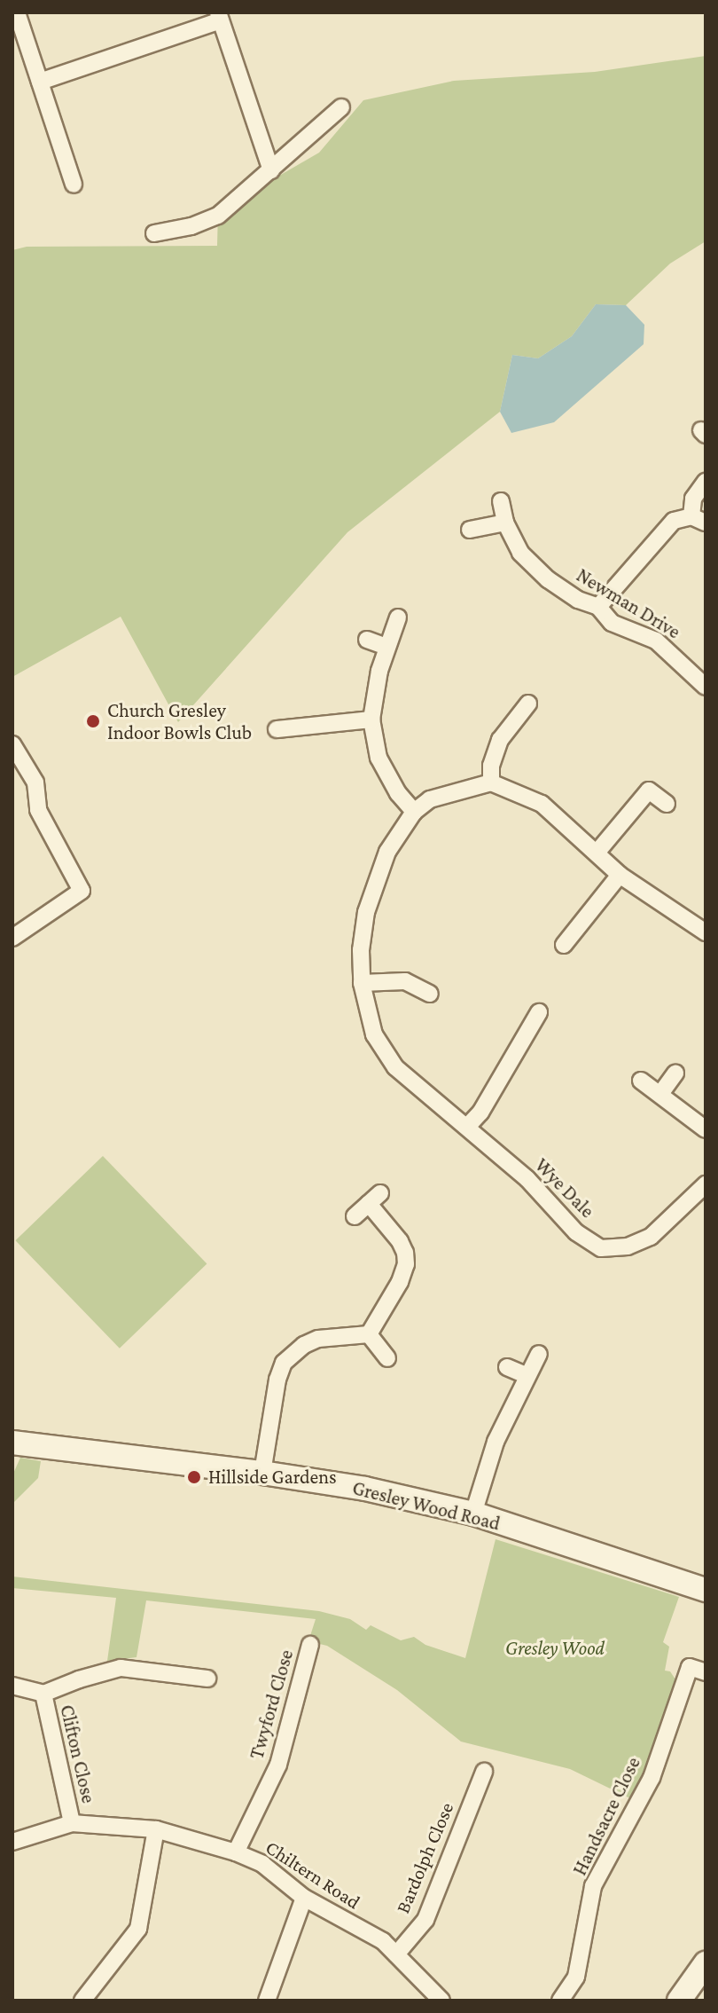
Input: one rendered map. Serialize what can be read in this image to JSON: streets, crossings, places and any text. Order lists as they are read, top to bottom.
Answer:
{
  "streets": {
    "street": [
      "Newman Drive",
      "Wye Dale",
      "Gresley Wood Road",
      "Twyford Close",
      "Clifton Close",
      "Handsacre Close",
      "Bardolph Close",
      "Chiltern Road"
    ]
  },
  "crossings": [
    ["Twyford Close", "Chiltern Road"],
    ["Clifton Close", "Chiltern Road"],
    ["Bardolph Close", "Chiltern Road"]
  ],
  "parks": ["Gresley Wood"],
  "places": ["Church Gresley Indoor Bowls Club", "Hillside Gardens"]
}
